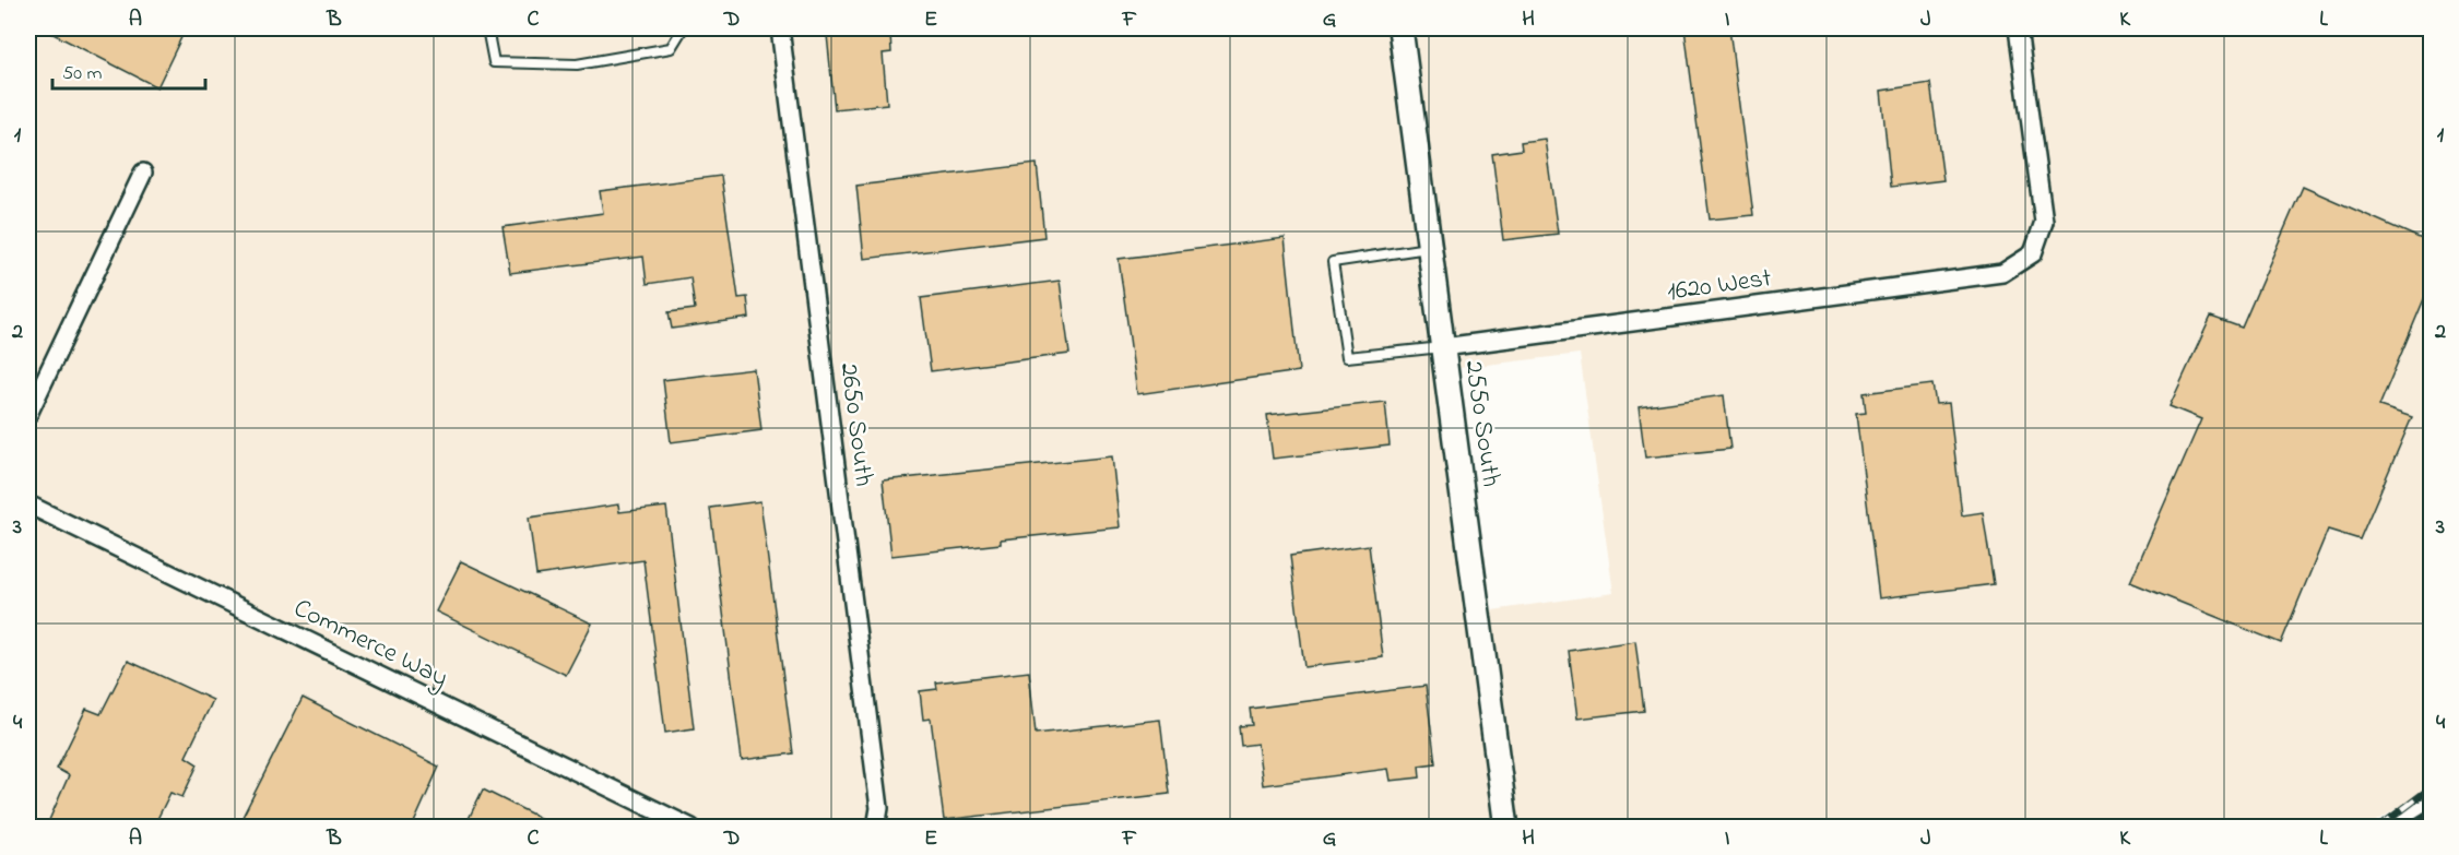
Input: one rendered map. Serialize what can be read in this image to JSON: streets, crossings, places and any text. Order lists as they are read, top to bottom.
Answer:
{
  "streets": {
    "main road": ["2550 South"],
    "street": ["1620 West", "2650 South", "Commerce Way"]
  },
  "crossings": [
    ["1620 West", "2550 South"]
  ],
  "scale_bar": "50 m",
  "grid": {
    "columns": [
      "A",
      "B",
      "C",
      "D",
      "E",
      "F",
      "G",
      "H",
      "I",
      "J",
      "K",
      "L"
    ],
    "rows": [
      "1",
      "2",
      "3",
      "4"
    ]
  }
}
